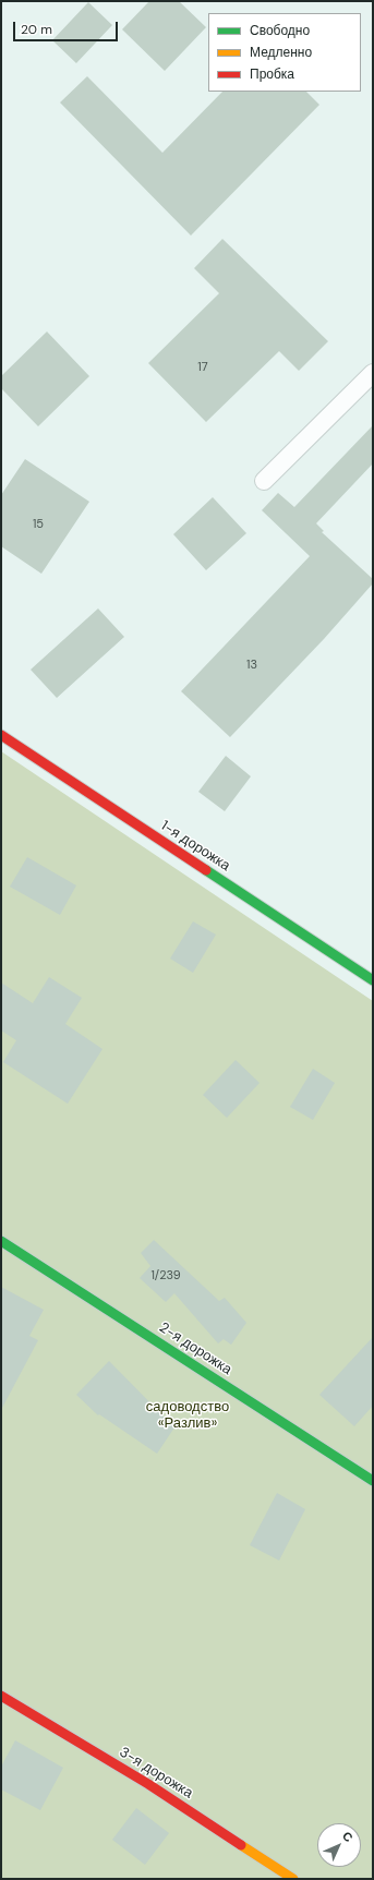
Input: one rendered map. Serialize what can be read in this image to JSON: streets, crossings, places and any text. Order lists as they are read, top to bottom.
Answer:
{
  "streets": {
    "street": ["1-я дорожка", "2-я дорожка", "3-я дорожка"]
  },
  "parks": ["садоводство «Разлив»"],
  "house_numbers": [
    "17",
    "15",
    "13",
    "1/239"
  ],
  "legend": ["Свободно", "Медленно", "Пробка"],
  "scale_bar": "20 m",
  "north": "top right"
}
